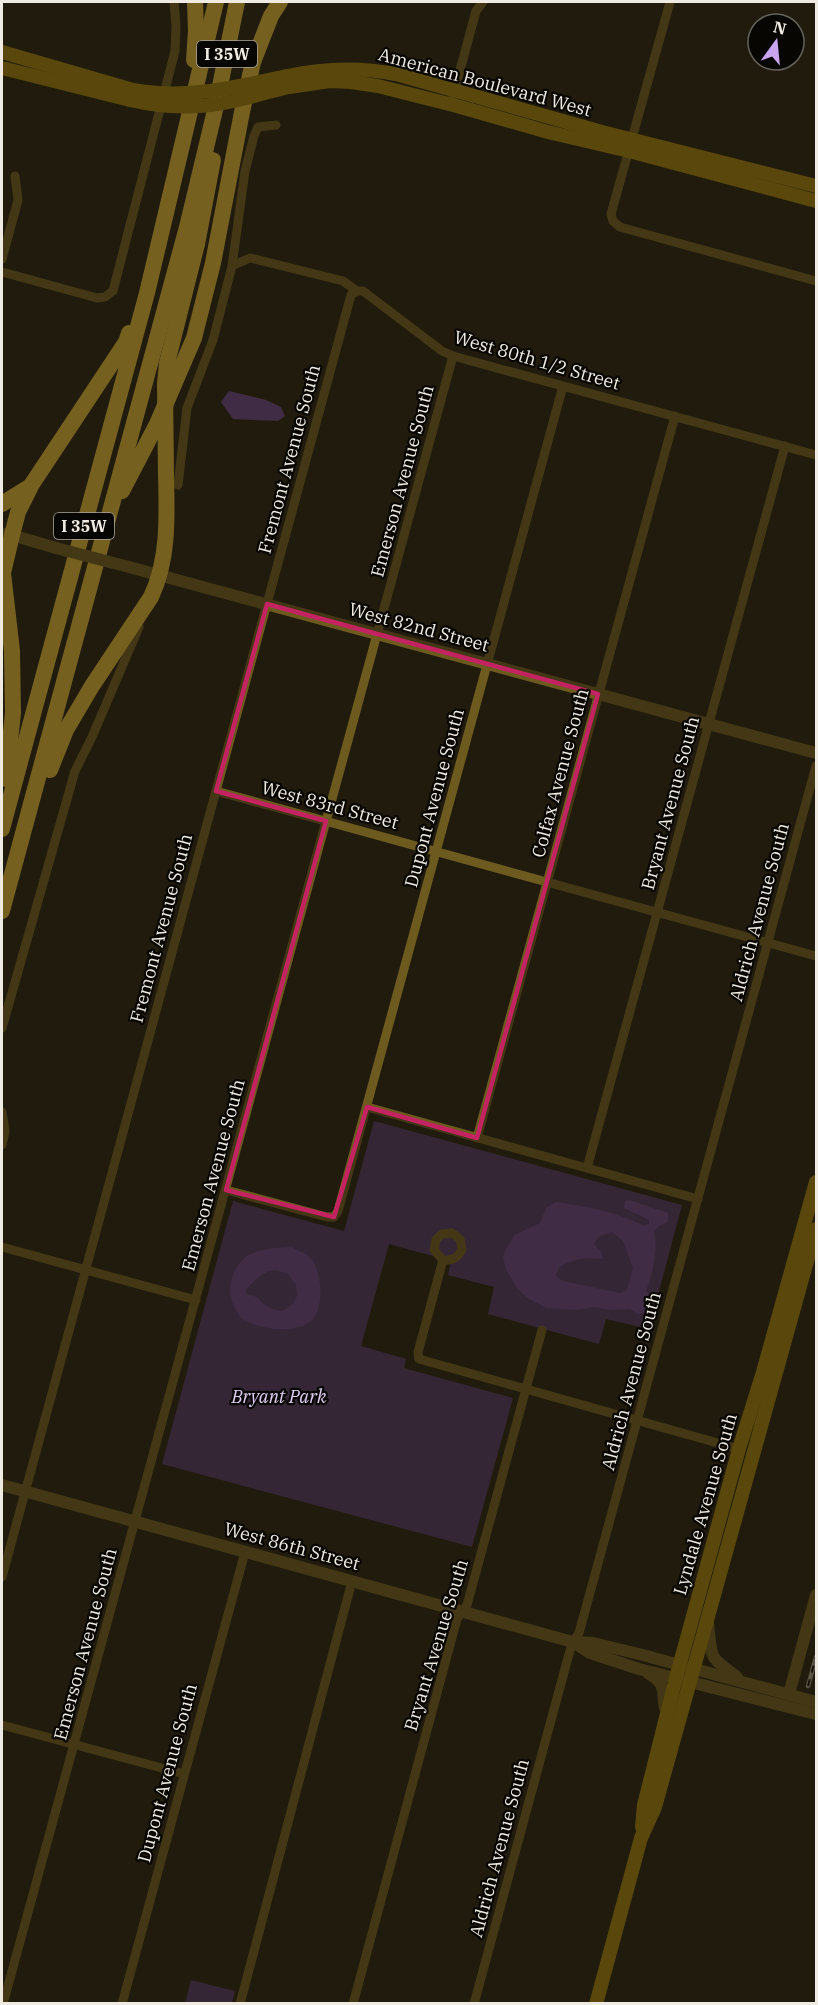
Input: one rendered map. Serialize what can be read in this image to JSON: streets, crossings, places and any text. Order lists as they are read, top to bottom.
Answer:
{
  "streets": {
    "highway": ["I 35W"],
    "main road": ["American Boulevard West", "Lyndale Avenue South"],
    "street": [
      "West 80th 1/2 Street",
      "Fremont Avenue South",
      "Emerson Avenue South",
      "West 82nd Street",
      "Colfax Avenue South",
      "Dupont Avenue South",
      "Bryant Avenue South",
      "West 83rd Street",
      "Aldrich Avenue South",
      "West 86th Street"
    ]
  },
  "crossings": [
    ["West 80th 1/2 Street", "Fremont Avenue South"],
    ["West 80th 1/2 Street", "Emerson Avenue South"],
    ["West 80th 1/2 Street", "Colfax Avenue South"],
    ["West 80th 1/2 Street", "Dupont Avenue South"],
    ["West 80th 1/2 Street", "Bryant Avenue South"],
    ["Fremont Avenue South", "West 82nd Street"],
    ["Fremont Avenue South", "West 83rd Street"],
    ["Fremont Avenue South", "West 86th Street"],
    ["Emerson Avenue South", "West 82nd Street"],
    ["Emerson Avenue South", "Dupont Avenue South"],
    ["Emerson Avenue South", "West 83rd Street"],
    ["Emerson Avenue South", "West 86th Street"],
    ["West 82nd Street", "Colfax Avenue South"],
    ["West 82nd Street", "Dupont Avenue South"],
    ["West 82nd Street", "Bryant Avenue South"],
    ["Colfax Avenue South", "West 83rd Street"],
    ["Dupont Avenue South", "West 83rd Street"],
    ["Dupont Avenue South", "West 86th Street"],
    ["Bryant Avenue South", "West 83rd Street"],
    ["Bryant Avenue South", "West 86th Street"],
    ["West 83rd Street", "Aldrich Avenue South"],
    ["Aldrich Avenue South", "West 86th Street"],
    ["Lyndale Avenue South", "West 86th Street"]
  ],
  "parks": ["Bryant Park"],
  "north": "top"
}
